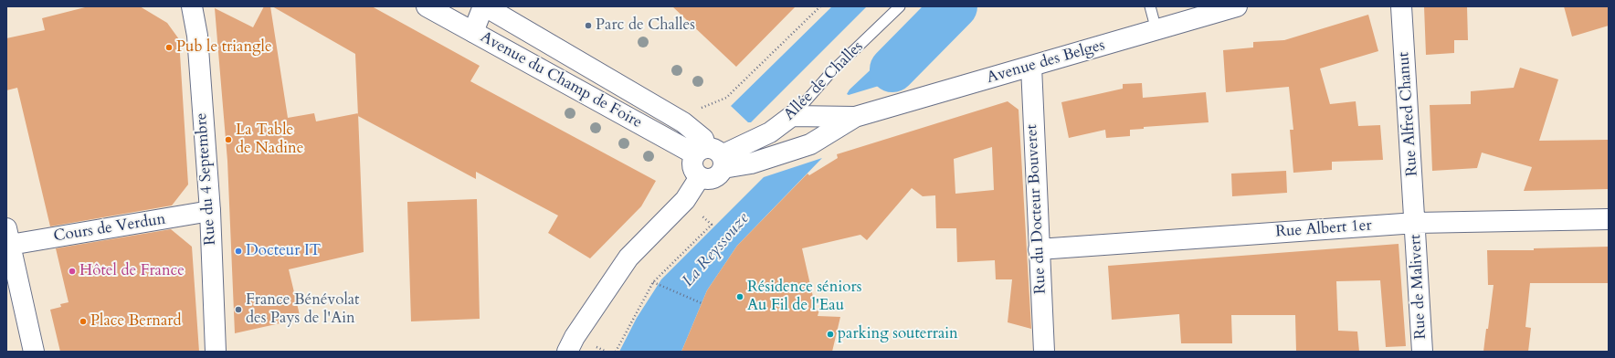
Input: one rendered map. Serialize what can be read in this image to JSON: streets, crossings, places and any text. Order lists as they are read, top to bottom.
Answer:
{
  "streets": {
    "street": [
      "Avenue des Belges",
      "Avenue du Champ de Foire",
      "Allée de Challes",
      "Rue Alfred Chanut",
      "Rue du 4 Septembre",
      "Rue du Docteur Bouveret",
      "Cours de Verdun",
      "Rue Albert 1er",
      "Rue de Malivert"
    ]
  },
  "crossings": [
    ["Avenue des Belges", "Avenue du Champ de Foire"],
    ["Avenue des Belges", "Allée de Challes"],
    ["Avenue des Belges", "Rue du Docteur Bouveret"],
    ["Avenue du Champ de Foire", "Allée de Challes"],
    ["Rue Alfred Chanut", "Rue Albert 1er"],
    ["Rue Alfred Chanut", "Rue de Malivert"],
    ["Rue du 4 Septembre", "Cours de Verdun"],
    ["Rue du Docteur Bouveret", "Rue Albert 1er"],
    ["Rue Albert 1er", "Rue de Malivert"]
  ],
  "water": ["La Reyssouze"],
  "places": [
    "Parc de Challes",
    "Pub le triangle",
    "La Table de Nadine",
    "Docteur IT",
    "Hôtel de France",
    "Résidence séniors Au Fil de l'Eau",
    "France Bénévolat des Pays de l'Ain",
    "Place Bernard",
    "parking souterrain"
  ]
}
